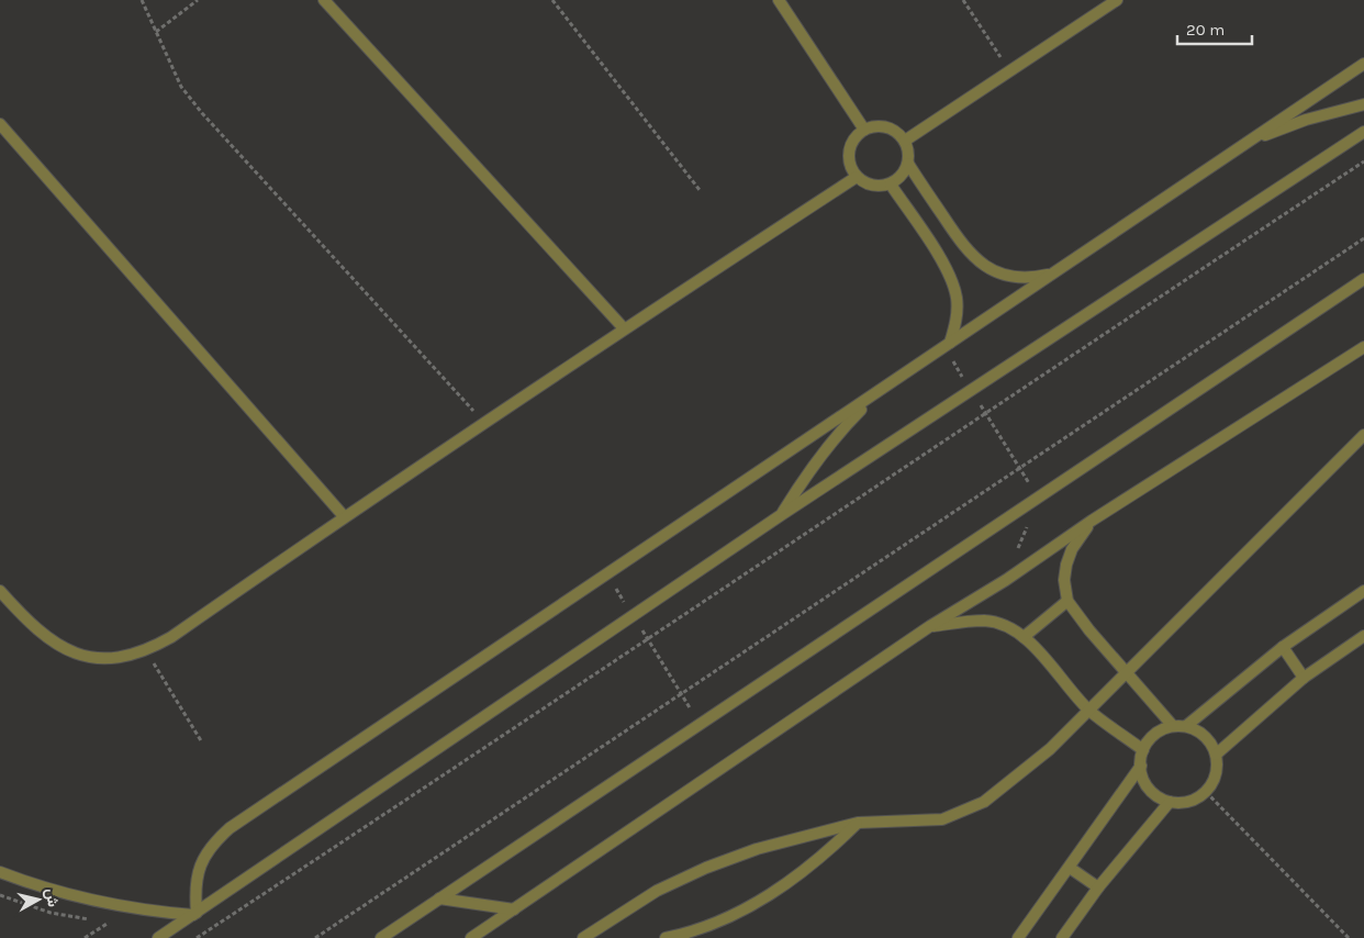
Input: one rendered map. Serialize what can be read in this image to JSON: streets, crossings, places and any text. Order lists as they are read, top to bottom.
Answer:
{
  "scale_bar": "20 m",
  "north": "right"
}
